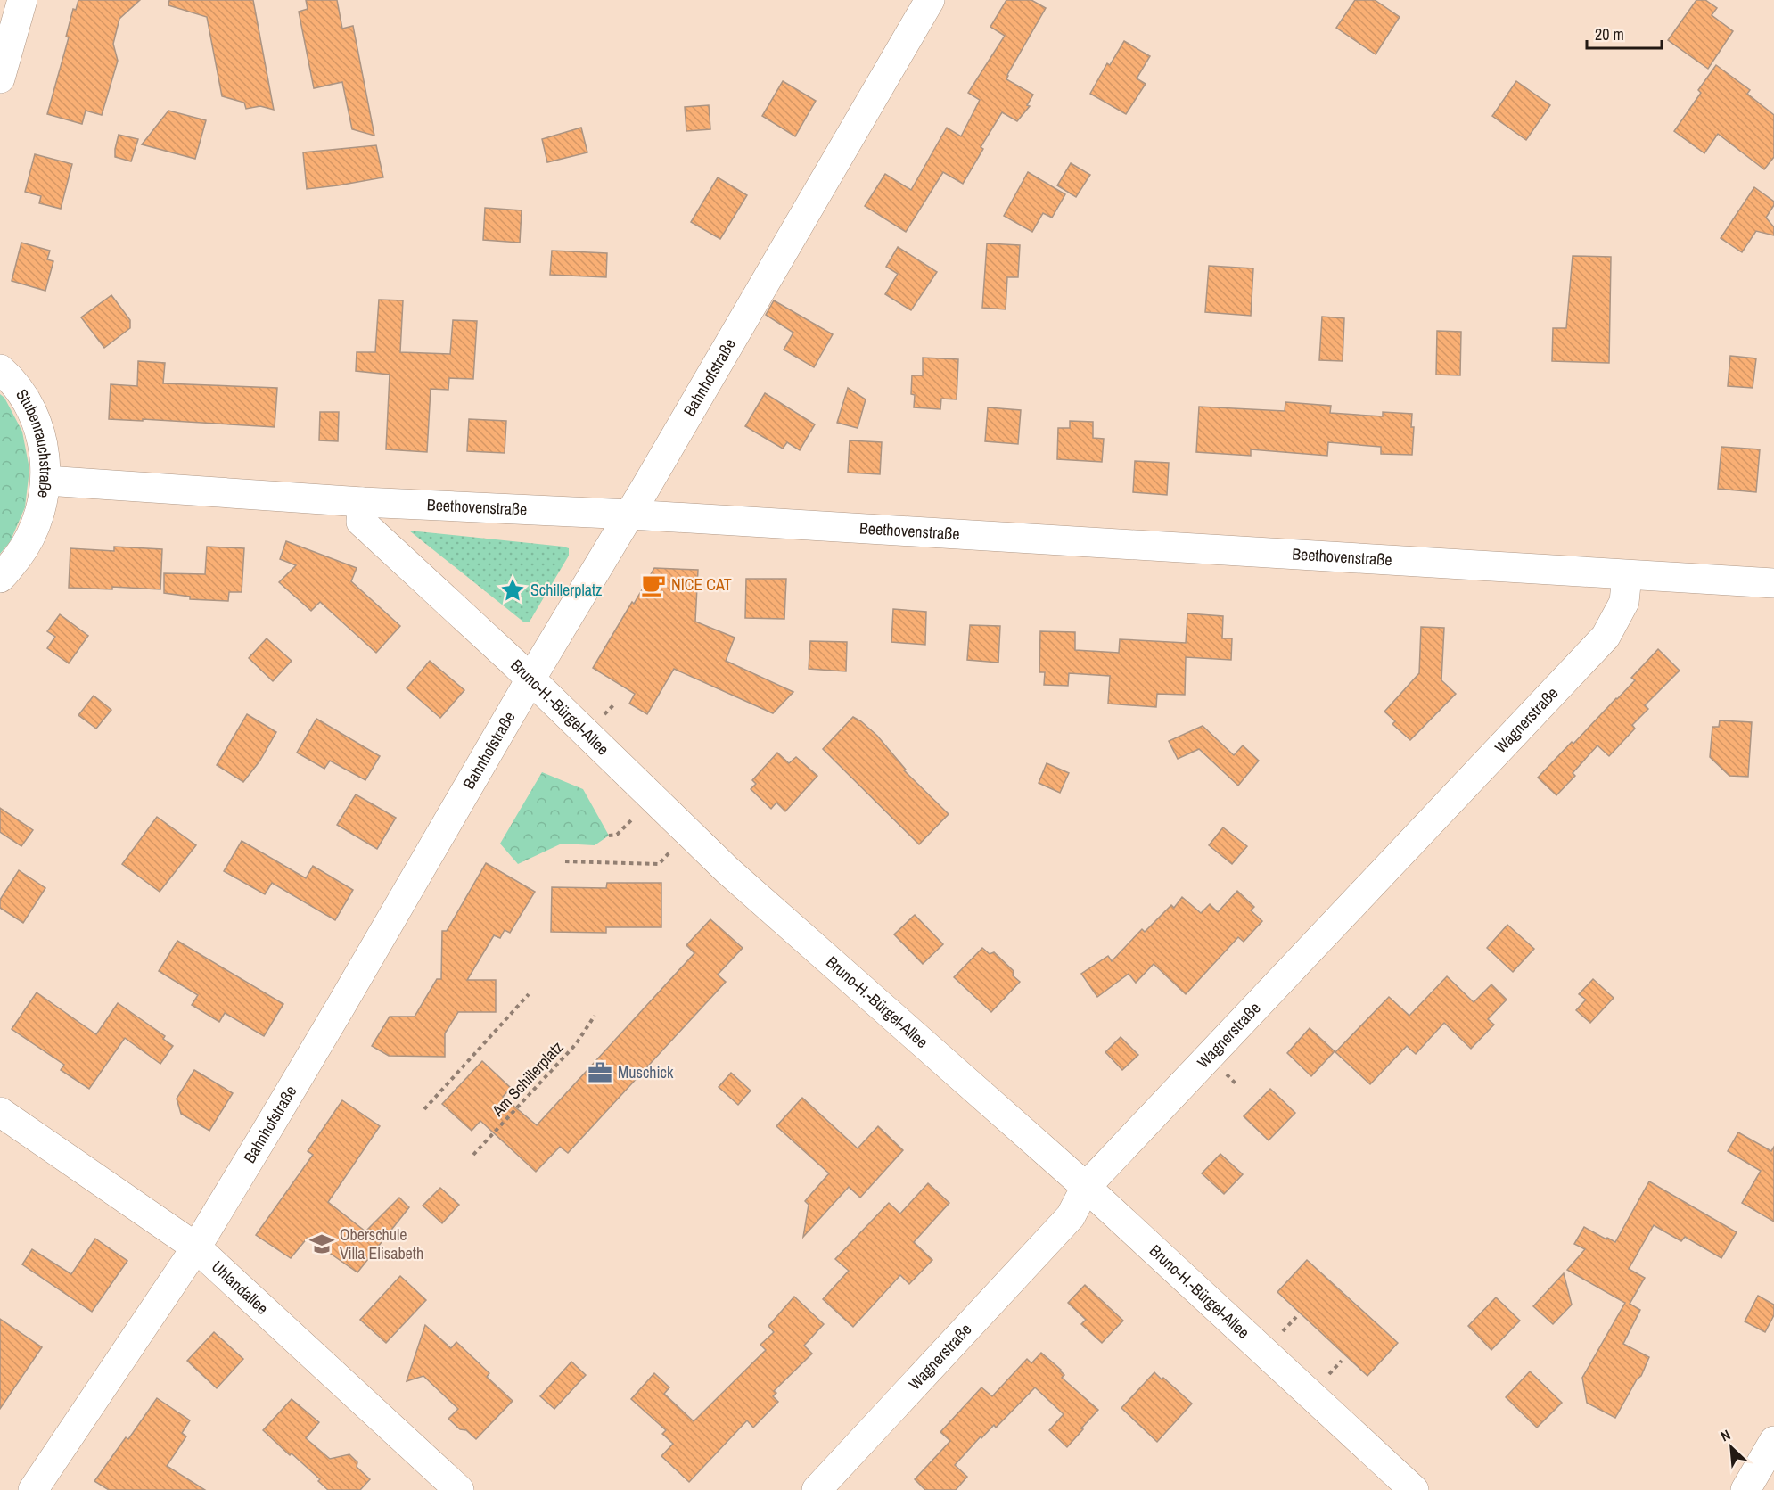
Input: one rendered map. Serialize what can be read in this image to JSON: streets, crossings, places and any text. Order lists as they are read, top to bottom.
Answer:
{
  "streets": {
    "street": [
      "Bahnhofstraße",
      "Stubenrauchstraße",
      "Beethovenstraße",
      "Bruno-H.-Bürgel-Allee",
      "Wagnerstraße",
      "Uhlandallee"
    ],
    "path": ["Am Schillerplatz"]
  },
  "crossings": [
    ["Bahnhofstraße", "Beethovenstraße"],
    ["Bahnhofstraße", "Bruno-H.-Bürgel-Allee"],
    ["Bahnhofstraße", "Uhlandallee"],
    ["Stubenrauchstraße", "Beethovenstraße"],
    ["Beethovenstraße", "Bruno-H.-Bürgel-Allee"],
    ["Beethovenstraße", "Wagnerstraße"],
    ["Bruno-H.-Bürgel-Allee", "Wagnerstraße"]
  ],
  "places": {
    "cafe": ["N´ICE CAT"],
    "place": ["Schillerplatz"],
    "office": ["Muschick"],
    "school or university": ["Oberschule Villa Elisabeth"]
  },
  "scale_bar": "20 m",
  "north": "top left"
}
